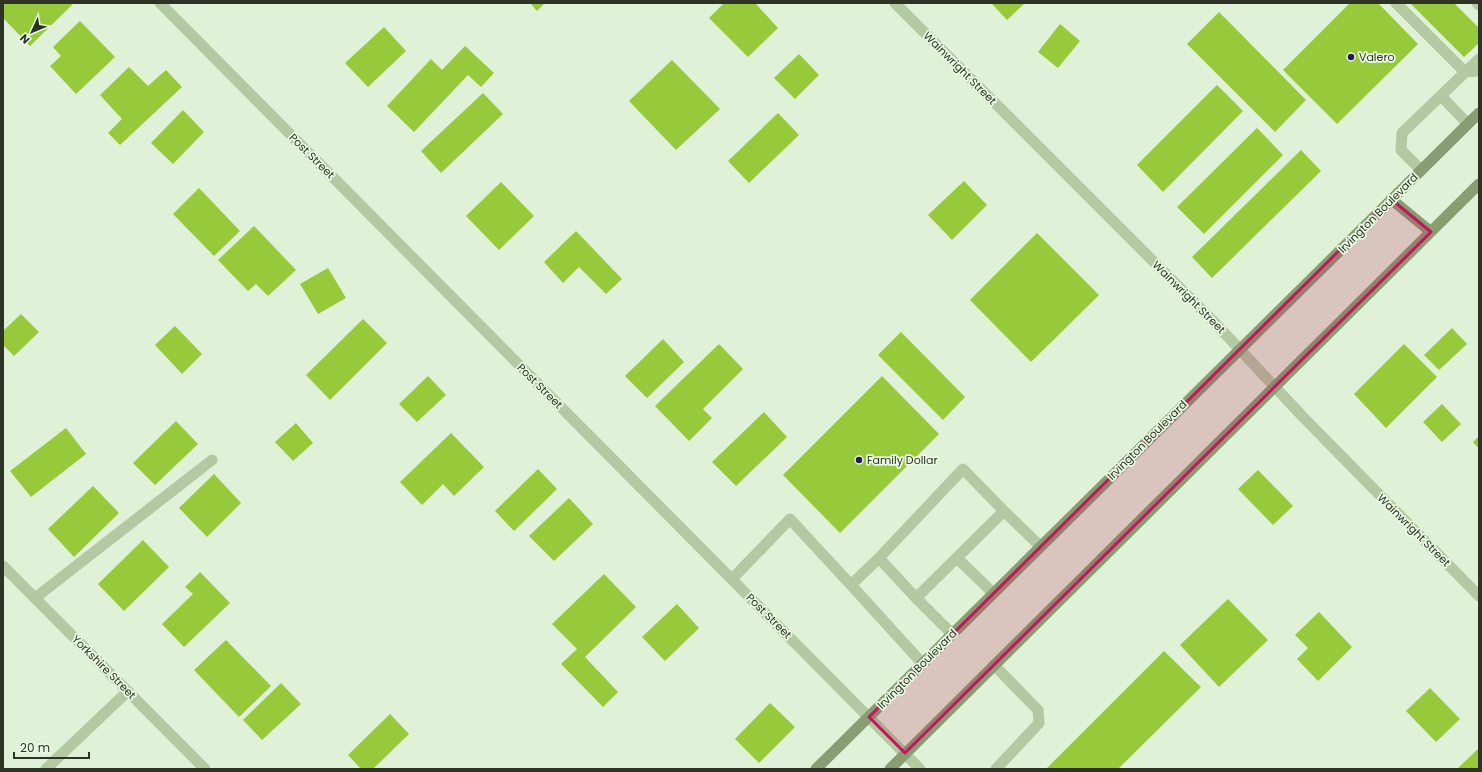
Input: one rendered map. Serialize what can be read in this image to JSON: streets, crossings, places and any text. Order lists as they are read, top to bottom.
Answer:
{
  "streets": {
    "main road": ["Irvington Boulevard"],
    "street": ["Wainwright Street", "Post Street", "Yorkshire Street"]
  },
  "crossings": [
    ["Wainwright Street", "Irvington Boulevard"],
    ["Post Street", "Irvington Boulevard"]
  ],
  "places": ["Valero", "Family Dollar"],
  "scale_bar": "20 m",
  "north": "bottom left"
}
